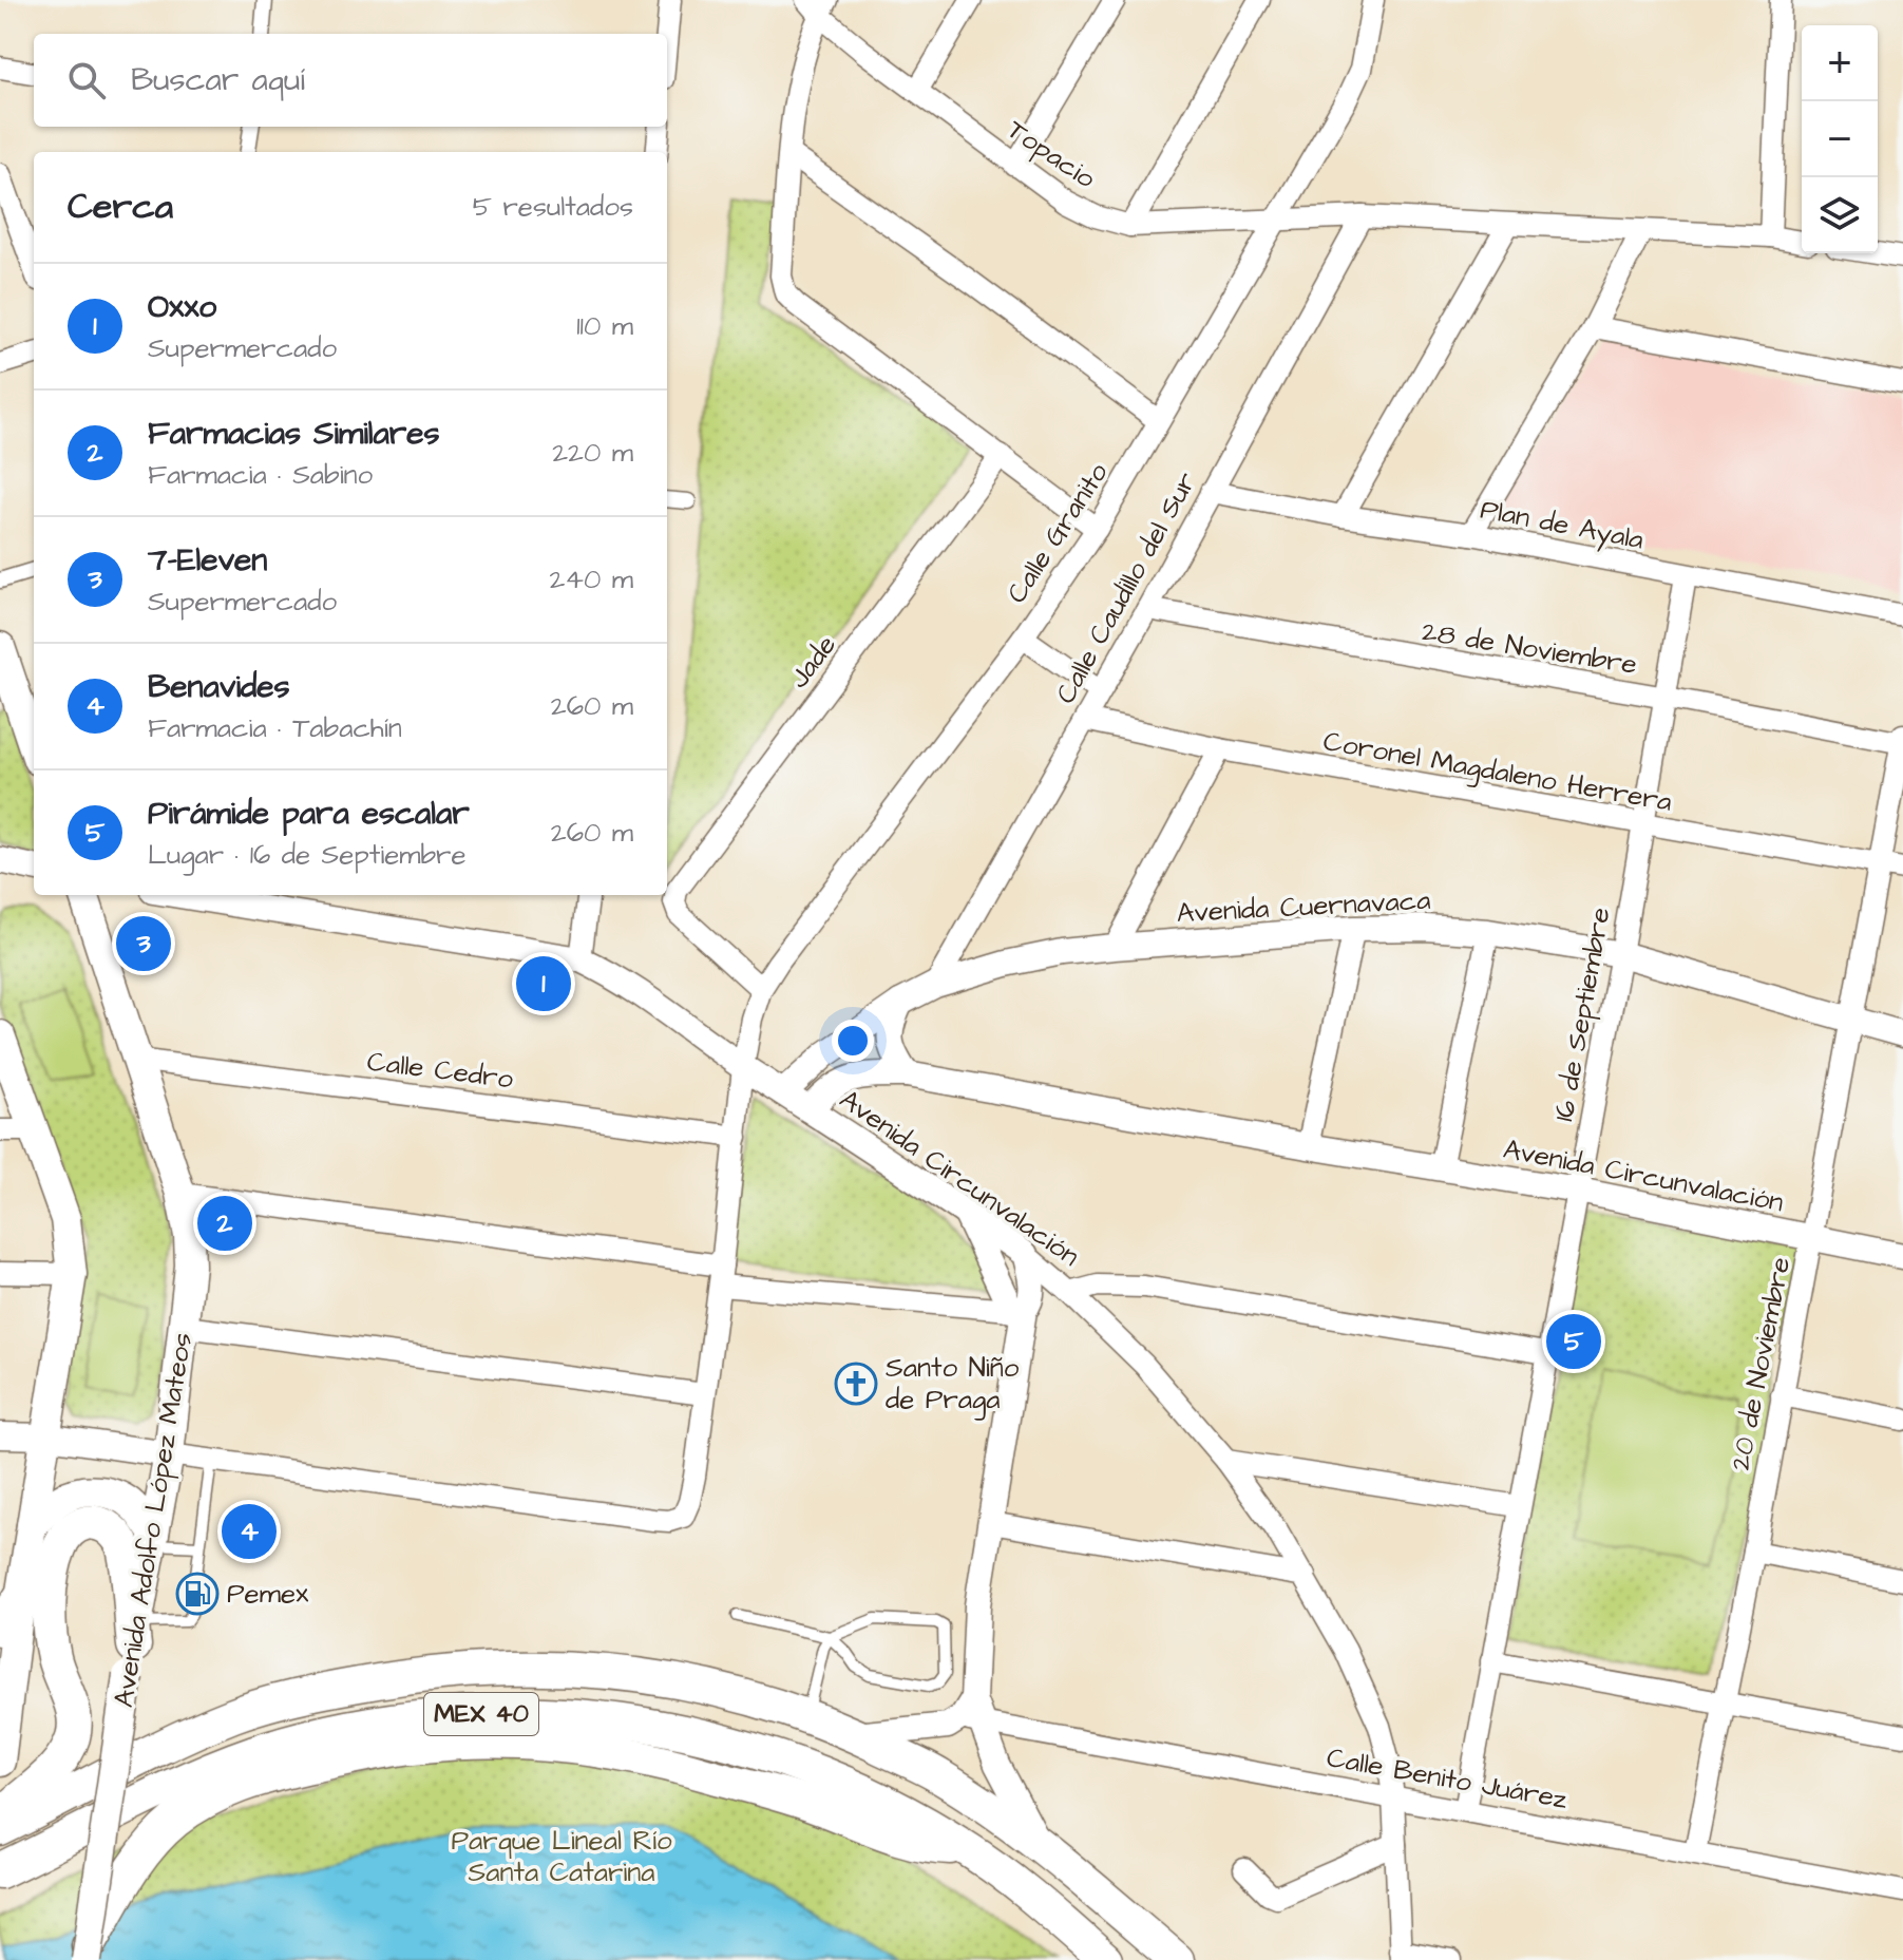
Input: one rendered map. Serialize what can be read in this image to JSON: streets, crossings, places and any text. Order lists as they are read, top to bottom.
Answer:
{
  "streets": {
    "highway": ["MEX 40"],
    "main road": ["Avenida Adolfo López Mateos"],
    "street": [
      "Topacio",
      "Plan de Ayala",
      "Calle Granito",
      "Calle Caudillo del Sur",
      "28 de Noviembre",
      "Jade",
      "Coronel Magdaleno Herrera",
      "Avenida Cuernavaca",
      "16 de Septiembre",
      "Calle Cedro",
      "Avenida Circunvalación",
      "20 de Noviembre",
      "Calle Benito Juárez"
    ]
  },
  "crossings": [
    ["Topacio", "Calle Granito"],
    ["Topacio", "Calle Caudillo del Sur"],
    ["Plan de Ayala", "Calle Caudillo del Sur"],
    ["Plan de Ayala", "16 de Septiembre"],
    ["Calle Granito", "Jade"],
    ["Calle Granito", "Calle Cedro"],
    ["Calle Caudillo del Sur", "28 de Noviembre"],
    ["Calle Caudillo del Sur", "Coronel Magdaleno Herrera"],
    ["Calle Caudillo del Sur", "Avenida Cuernavaca"],
    ["28 de Noviembre", "16 de Septiembre"],
    ["28 de Noviembre", "20 de Noviembre"],
    ["Coronel Magdaleno Herrera", "16 de Septiembre"],
    ["Coronel Magdaleno Herrera", "20 de Noviembre"],
    ["Avenida Cuernavaca", "16 de Septiembre"],
    ["Avenida Cuernavaca", "20 de Noviembre"],
    ["16 de Septiembre", "Avenida Circunvalación"],
    ["16 de Septiembre", "Calle Benito Juárez"],
    ["Calle Cedro", "Avenida Adolfo López Mateos"],
    ["Avenida Circunvalación", "20 de Noviembre"],
    ["Avenida Circunvalación", "Calle Benito Juárez"],
    ["20 de Noviembre", "Calle Benito Juárez"]
  ],
  "parks": ["Parque Lineal Río Santa Catarina"],
  "places": {
    "church": ["Santo Niño de Praga"],
    "fuel station": ["Pemex"]
  },
  "page": {
    "map_buttons": ["+", "−"],
    "search": "Buscar aquí",
    "heading": ["Cerca", "5 resultados"],
    "list": [
      {
        "mark": "1",
        "name": "Oxxo",
        "note": "Supermercado",
        "value": "110 m"
      },
      {
        "mark": "2",
        "name": "Farmacias Similares",
        "note": "Farmacia · Sabino",
        "value": "220 m"
      },
      {
        "mark": "3",
        "name": "7-Eleven",
        "note": "Supermercado",
        "value": "240 m"
      },
      {
        "mark": "4",
        "name": "Benavides",
        "note": "Farmacia · Tabachín",
        "value": "260 m"
      },
      {
        "mark": "5",
        "name": "Pirámide para escalar",
        "note": "Lugar · 16 de Septiembre",
        "value": "260 m"
      }
    ],
    "pins": [
      "3",
      "1",
      "2",
      "5",
      "4"
    ]
  }
}
